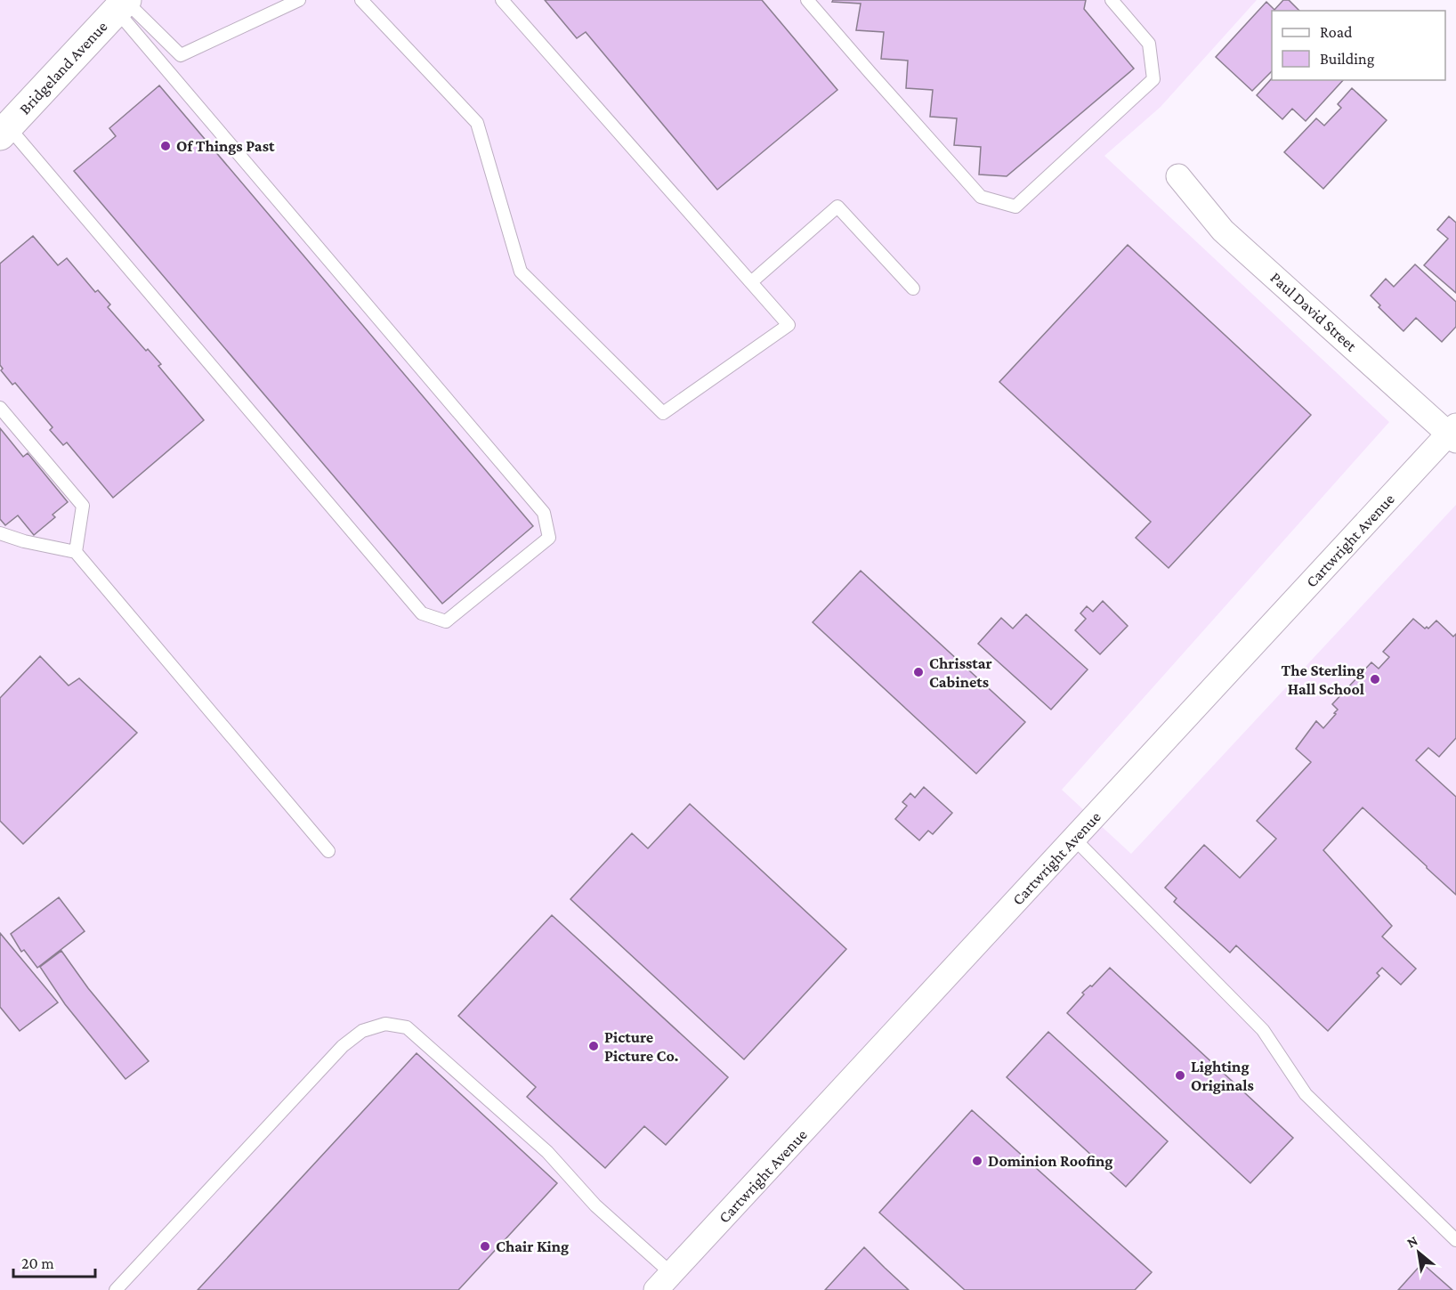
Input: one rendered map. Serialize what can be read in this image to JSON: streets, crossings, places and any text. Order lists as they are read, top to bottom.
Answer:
{
  "streets": {
    "street": ["Bridgeland Avenue", "Paul David Street", "Cartwright Avenue"]
  },
  "crossings": [
    ["Paul David Street", "Cartwright Avenue"]
  ],
  "places": [
    "Of Things Past",
    "Chrisstar Cabinets",
    "The Sterling Hall School",
    "Picture Picture Co.",
    "Lighting Originals",
    "Dominion Roofing",
    "Chair King"
  ],
  "legend": ["Road", "Building"],
  "scale_bar": "20 m",
  "north": "top left"
}
